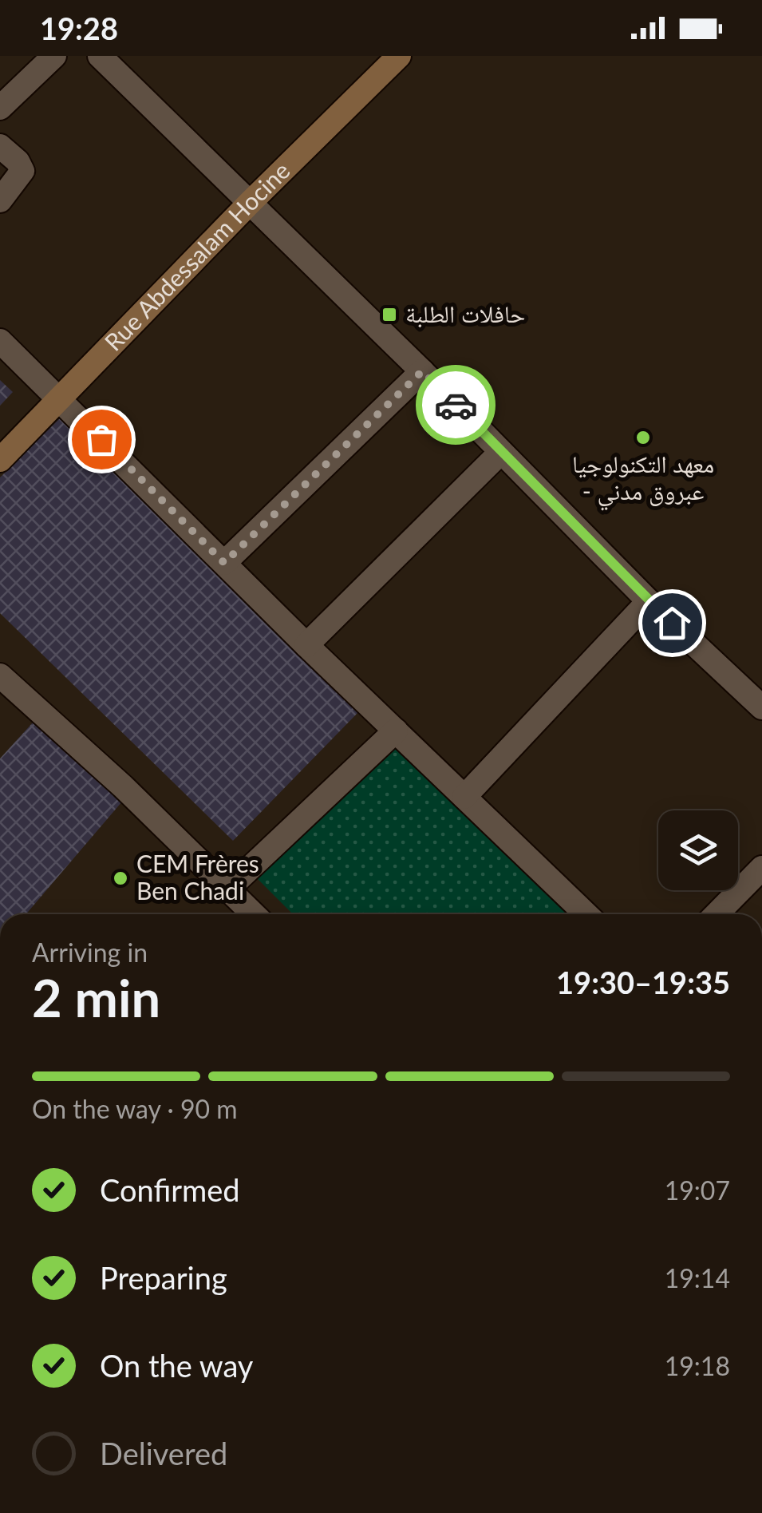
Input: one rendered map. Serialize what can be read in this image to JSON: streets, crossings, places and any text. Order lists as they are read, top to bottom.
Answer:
{
  "streets": {
    "main road": ["Rue Abdessalam Hocine"]
  },
  "places": {
    "transit": ["حافلات الطلبة"],
    "other": ["معهد التكنولوجيا - عبروق مدني", "CEM Frères Ben Chadi"]
  },
  "page": {
    "status": "19:28",
    "heading": ["2 min", "Arriving in", "19:30–19:35"],
    "bar": "On the way · 90 m",
    "list": [
      ["Confirmed", "19:07"],
      ["Preparing", "19:14"],
      ["On the way", "19:18"],
      "Delivered"
    ]
  }
}
